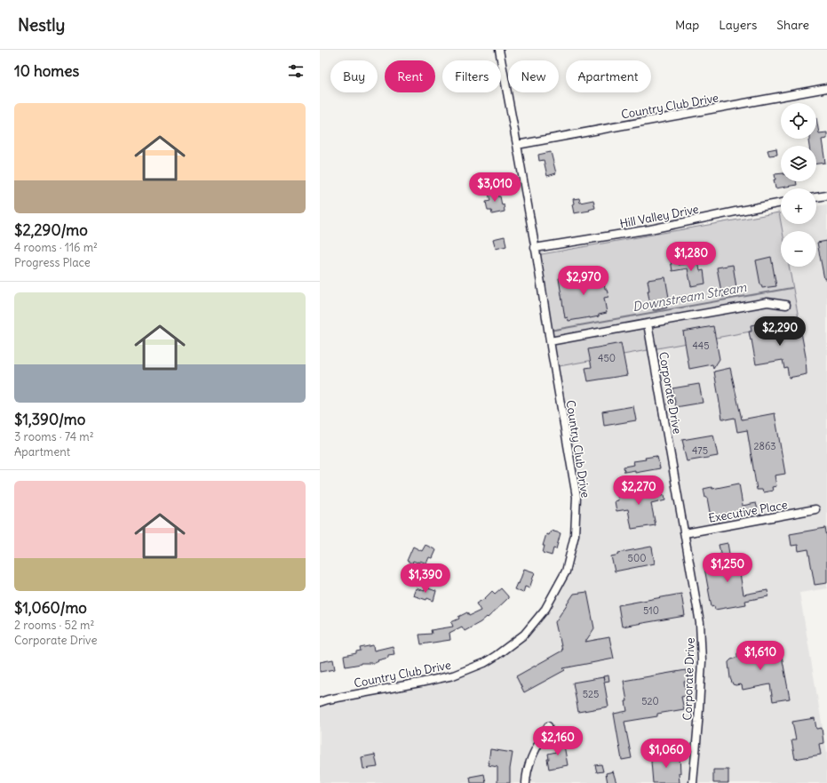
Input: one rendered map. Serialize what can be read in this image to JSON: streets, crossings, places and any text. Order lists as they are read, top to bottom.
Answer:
{
  "streets": {
    "street": [
      "Country Club Drive",
      "Hill Valley Drive",
      "Corporate Drive",
      "Executive Place"
    ]
  },
  "crossings": [
    ["Country Club Drive", "Hill Valley Drive"],
    ["Corporate Drive", "Executive Place"]
  ],
  "water": ["Downstream Stream"],
  "house_numbers": [
    "445",
    "450",
    "2863",
    "475",
    "500",
    "510",
    "525",
    "520"
  ],
  "page": {
    "header": "Nestly",
    "nav": ["Map", "Layers", "Share"],
    "heading": "10 homes",
    "chip": [
      "Buy",
      "Rent",
      "Filters",
      "New",
      "Apartment"
    ],
    "list": [
      {
        "name": "$2,290/mo",
        "note": "4 rooms · 116 m² · Progress Place"
      },
      {
        "name": "$1,390/mo",
        "note": "3 rooms · 74 m² · Apartment"
      },
      {
        "name": "$1,060/mo",
        "note": "2 rooms · 52 m² · Corporate Drive"
      }
    ],
    "map_buttons": ["+", "−"],
    "price": [
      "$3,010",
      "$1,280",
      "$2,970",
      "$2,290",
      "$2,270",
      "$1,250",
      "$1,390",
      "$1,610",
      "$2,160",
      "$1,060"
    ]
  }
}
